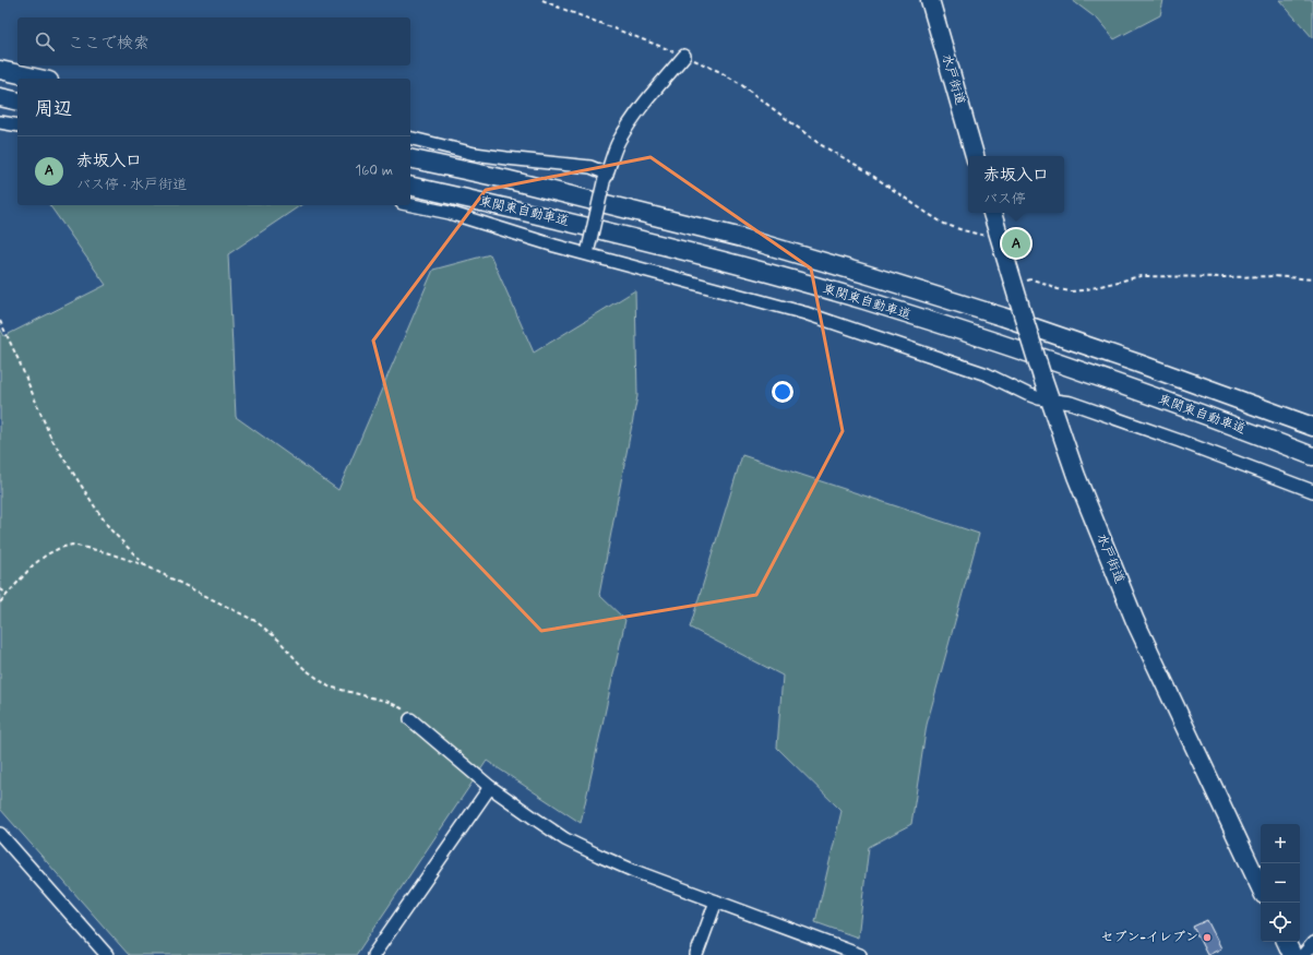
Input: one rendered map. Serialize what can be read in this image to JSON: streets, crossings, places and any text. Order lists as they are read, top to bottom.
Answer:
{
  "streets": {
    "highway": ["水戸街道", "東関東自動車道"]
  },
  "places": ["セブン-イレブン"],
  "page": {
    "search": "ここで検索",
    "heading": "周辺",
    "list": [
      {
        "mark": "A",
        "name": "赤坂入口",
        "note": "バス停 · 水戸街道",
        "value": "160 m"
      }
    ],
    "popup": ["赤坂入口", "バス停"],
    "pins": "A",
    "map_buttons": ["+", "−"]
  }
}
